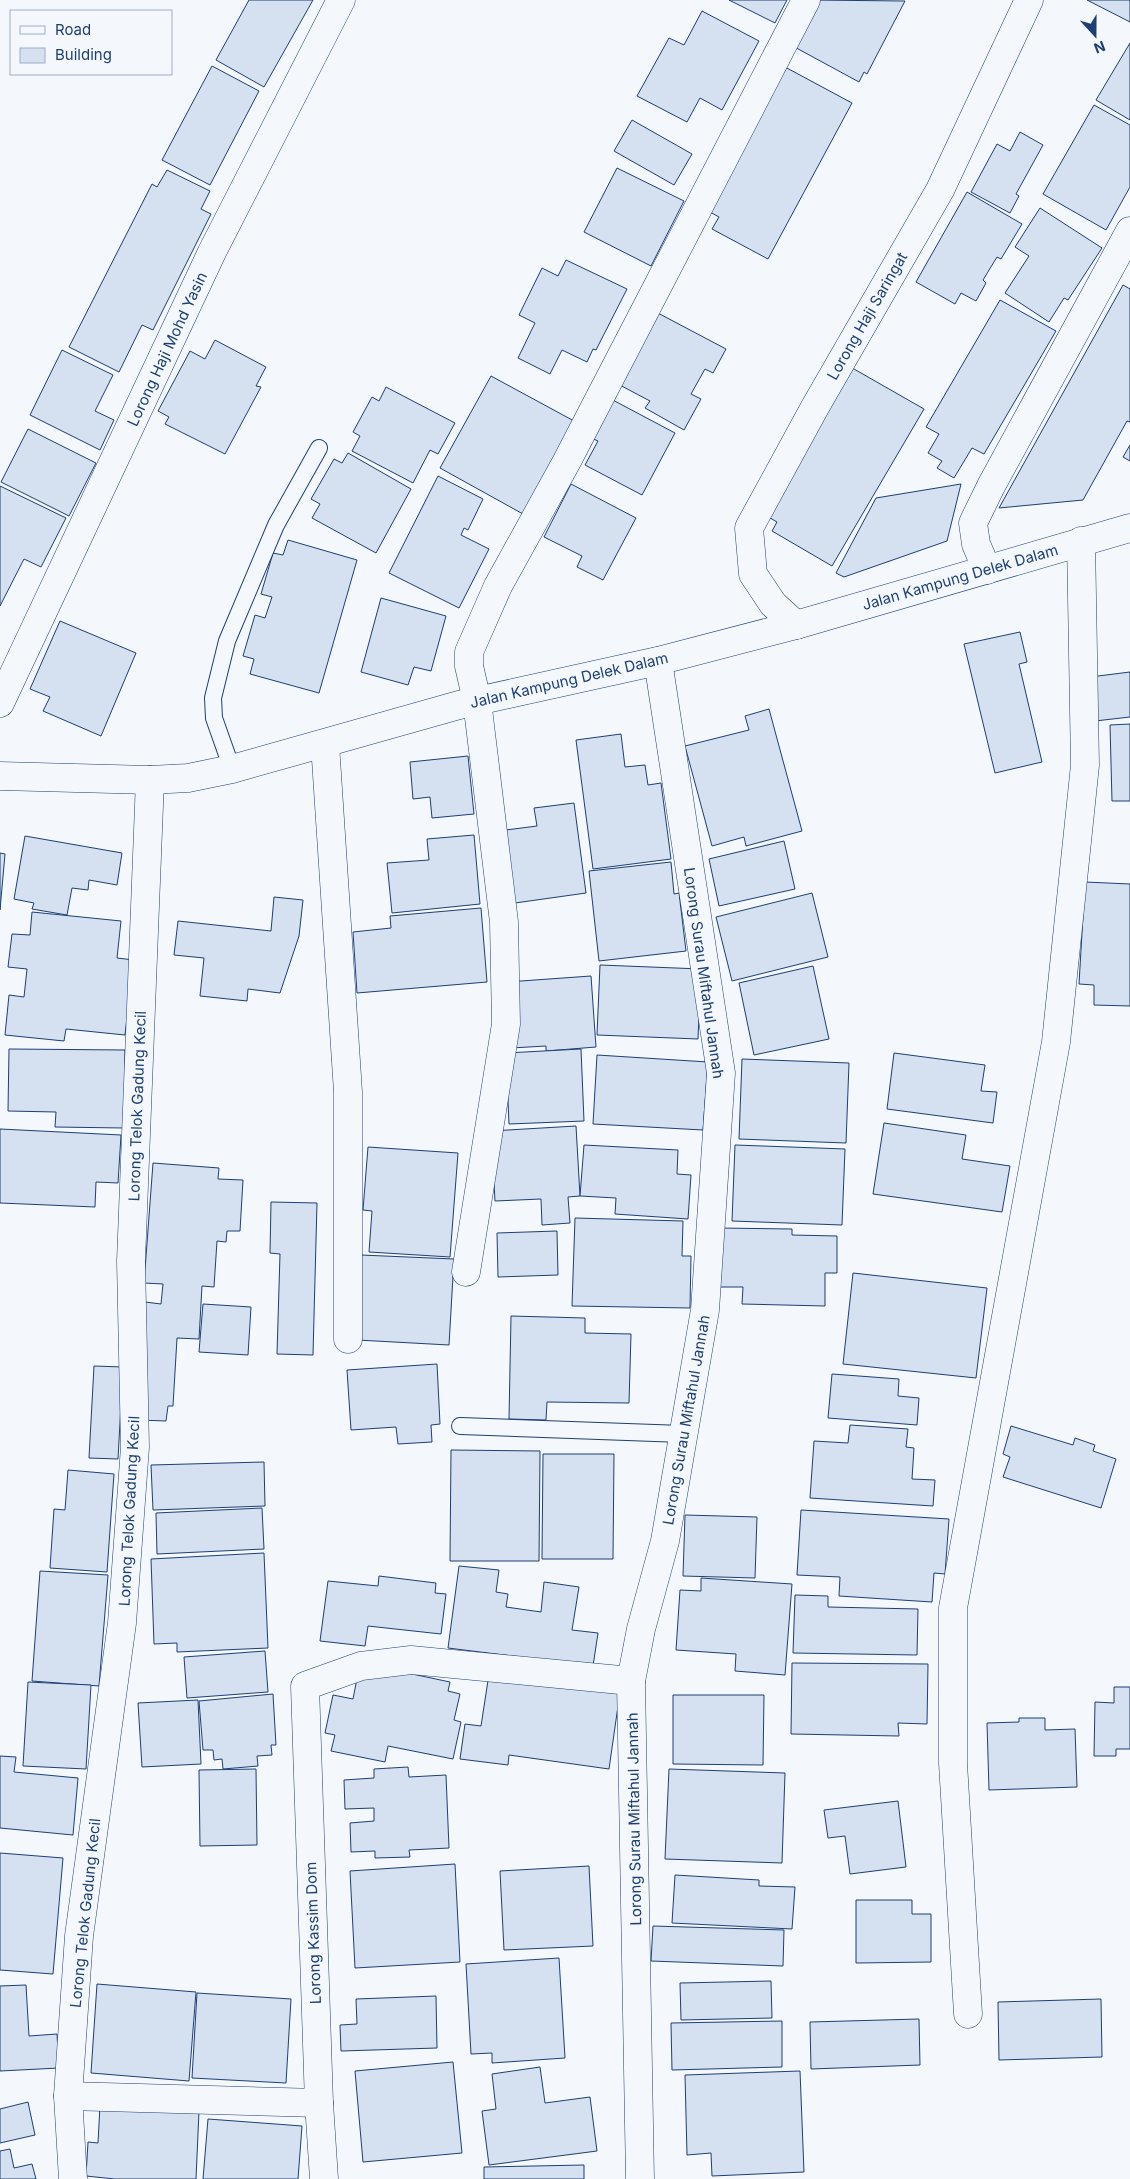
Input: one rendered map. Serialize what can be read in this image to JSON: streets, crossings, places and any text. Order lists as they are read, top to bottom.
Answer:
{
  "streets": {
    "street": [
      "Lorong Haji Saringat",
      "Lorong Haji Mohd Yasin",
      "Jalan Kampung Delek Dalam",
      "Lorong Surau Miftahul Jannah",
      "Lorong Telok Gadung Kecil",
      "Lorong Kassim Dom"
    ]
  },
  "crossings": [
    ["Lorong Haji Saringat", "Jalan Kampung Delek Dalam"],
    ["Jalan Kampung Delek Dalam", "Lorong Surau Miftahul Jannah"],
    ["Jalan Kampung Delek Dalam", "Lorong Telok Gadung Kecil"],
    ["Lorong Surau Miftahul Jannah", "Lorong Kassim Dom"]
  ],
  "legend": ["Road", "Building"],
  "north": "bottom"
}
